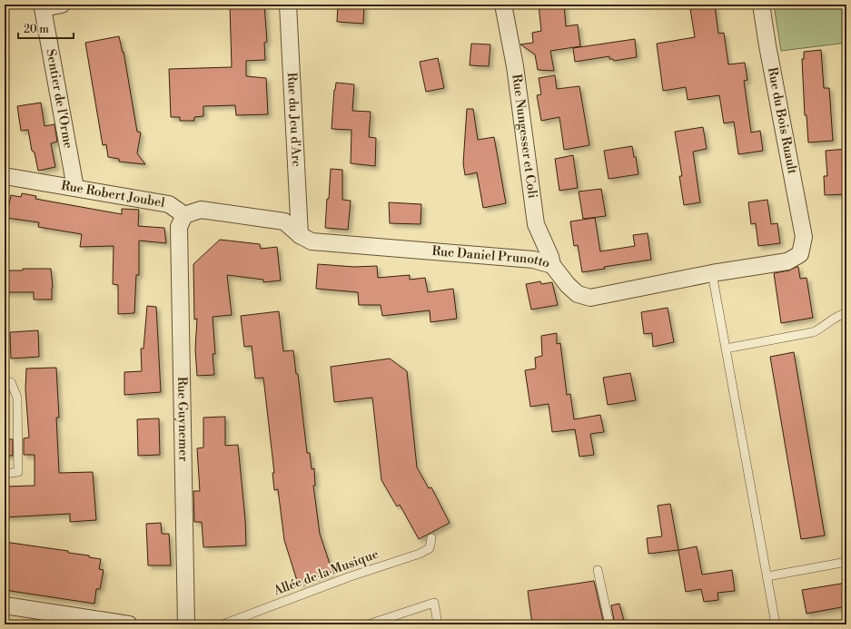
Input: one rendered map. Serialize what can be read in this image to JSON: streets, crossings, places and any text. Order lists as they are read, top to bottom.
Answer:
{
  "streets": {
    "street": [
      "Sentier de l'Orme",
      "Rue du Jeu d'Arc",
      "Rue du Bois Ruault",
      "Rue Nungesser et Coli",
      "Rue Robert Joubel",
      "Rue Daniel Prunotto",
      "Rue Guynemer"
    ],
    "lane": ["Allée de la Musique"]
  },
  "crossings": [
    ["Sentier de l'Orme", "Rue Robert Joubel"],
    ["Rue du Jeu d'Arc", "Rue Daniel Prunotto"],
    ["Rue du Bois Ruault", "Rue Daniel Prunotto"],
    ["Rue Nungesser et Coli", "Rue Daniel Prunotto"],
    ["Rue Robert Joubel", "Rue Guynemer"]
  ],
  "scale_bar": "20 m"
}
